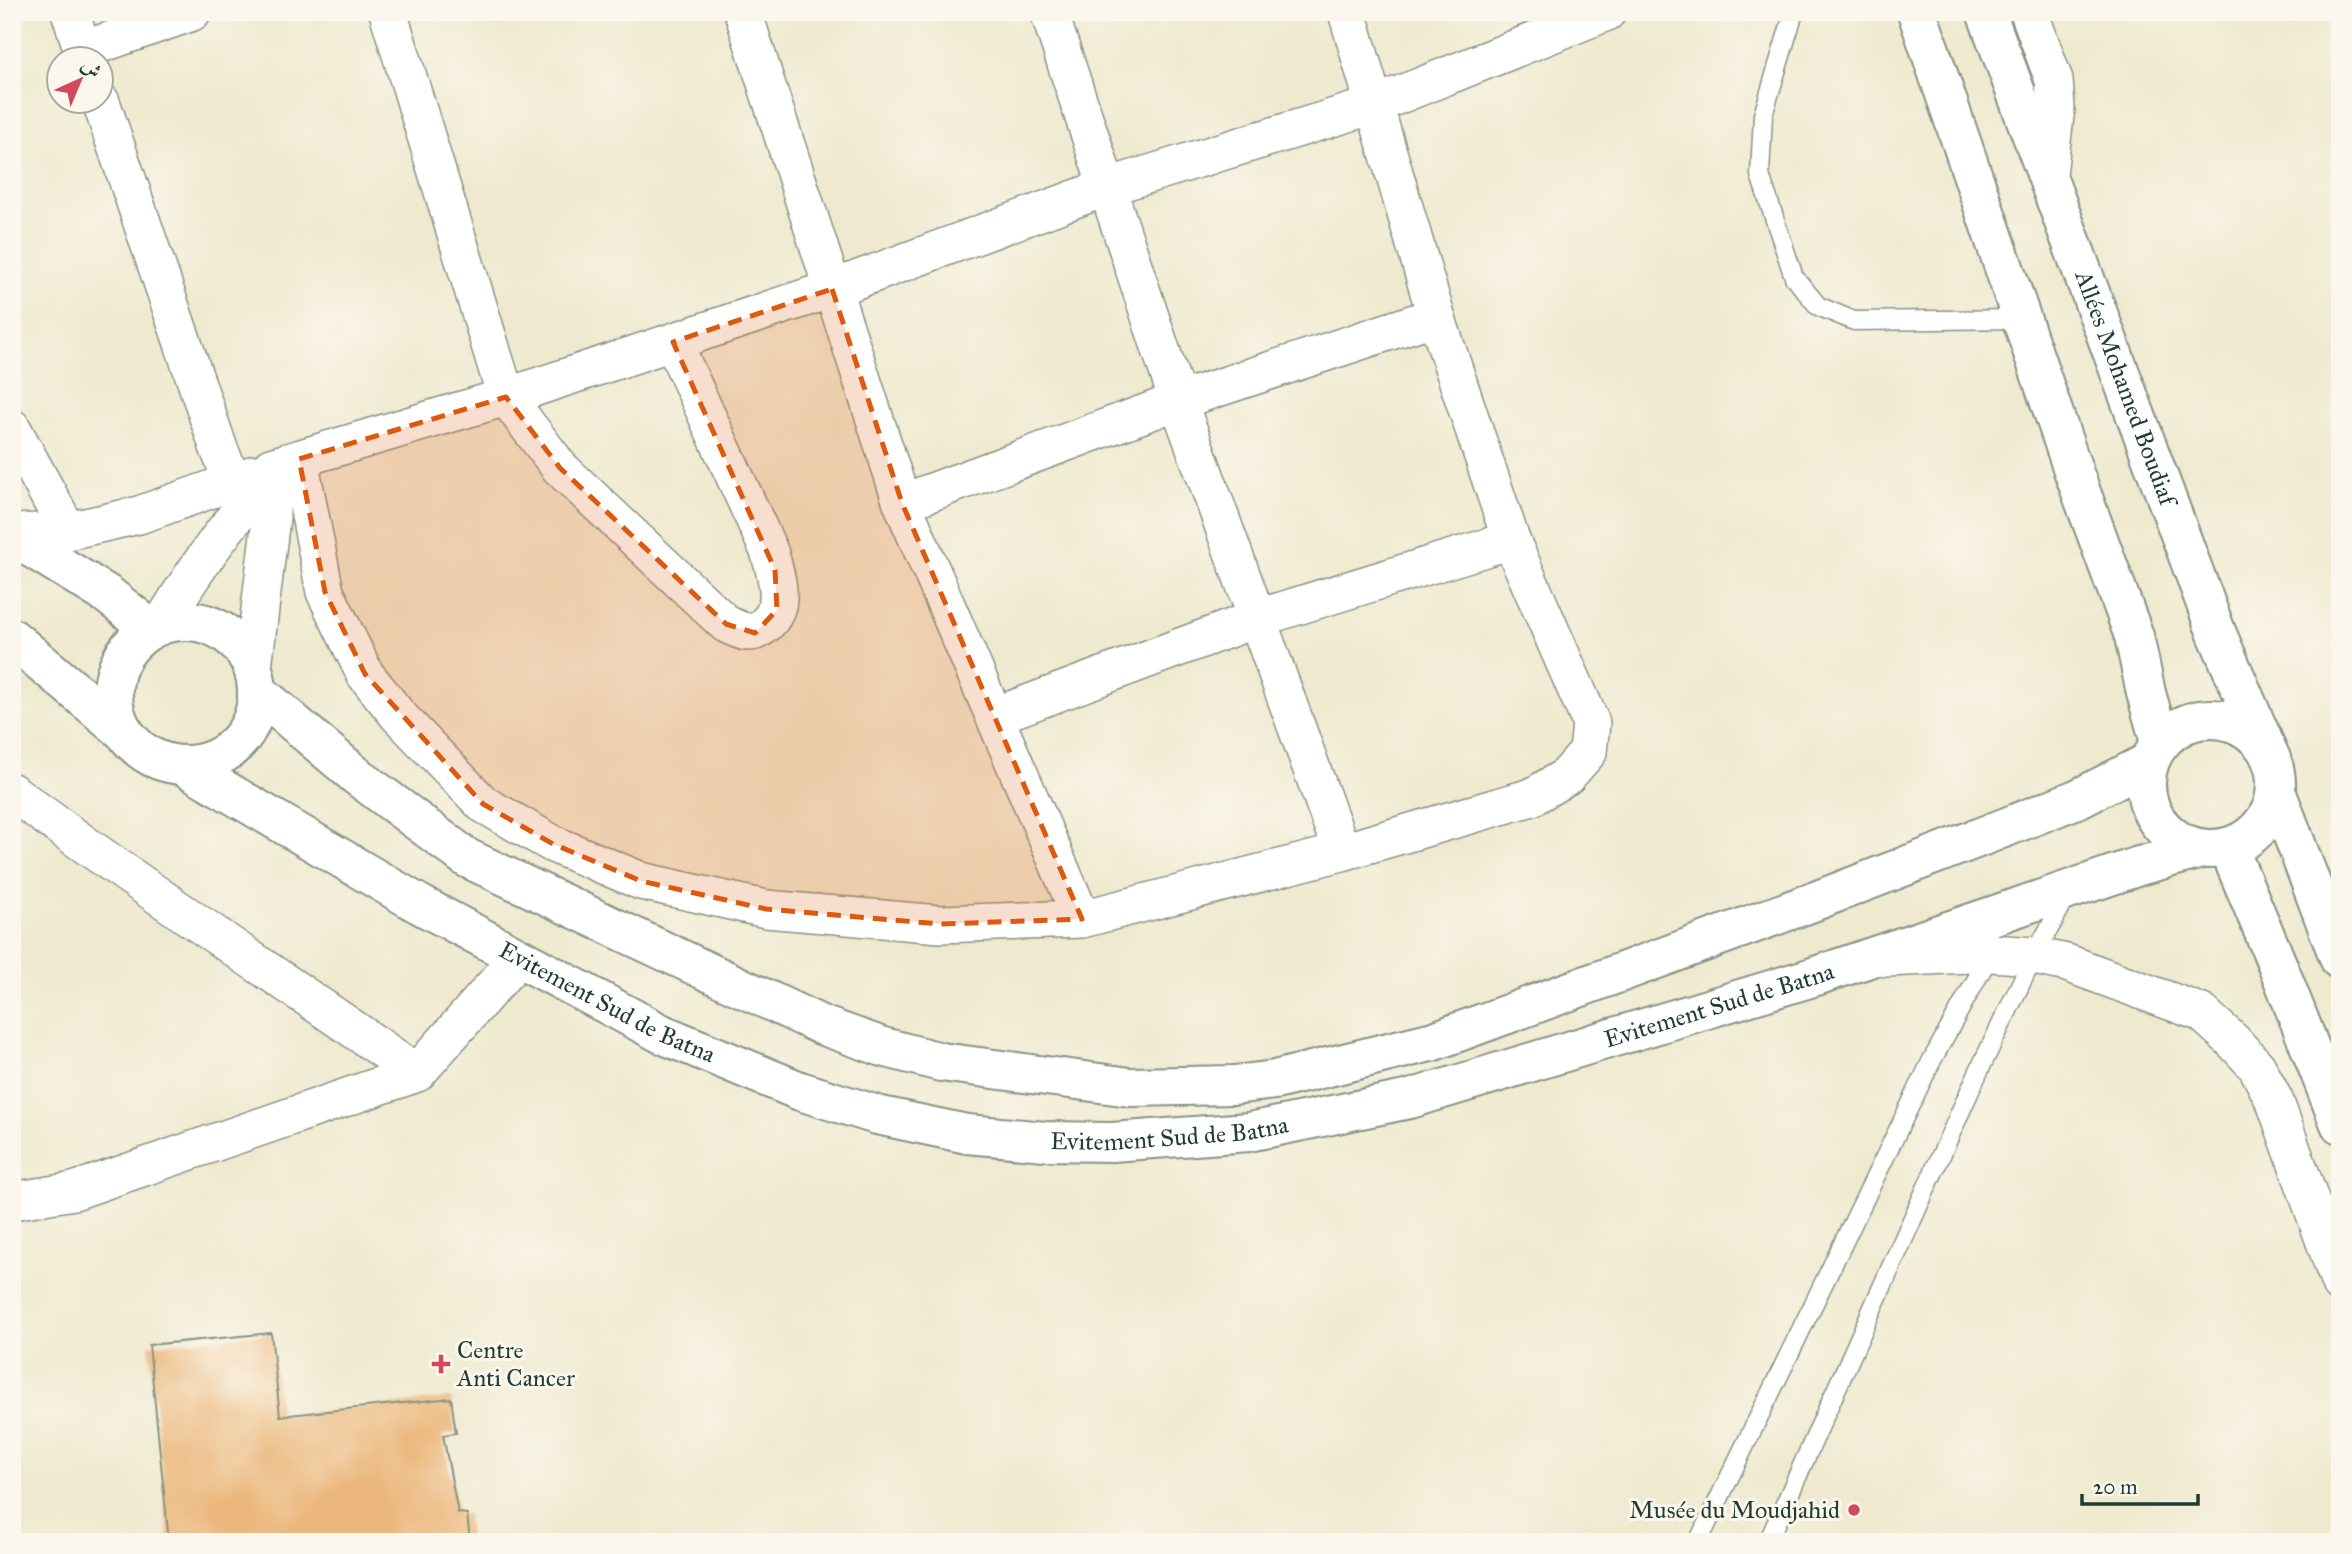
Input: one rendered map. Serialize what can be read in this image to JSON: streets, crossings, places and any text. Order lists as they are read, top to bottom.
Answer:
{
  "streets": {
    "main road": ["Allées Mohamed Boudiaf", "Evitement Sud de Batna"]
  },
  "crossings": [
    ["Allées Mohamed Boudiaf", "Evitement Sud de Batna"]
  ],
  "places": {
    "health": ["Centre Anti Cancer"],
    "other": ["Musée du Moudjahid"]
  },
  "scale_bar": "20 m",
  "north": "top right"
}
